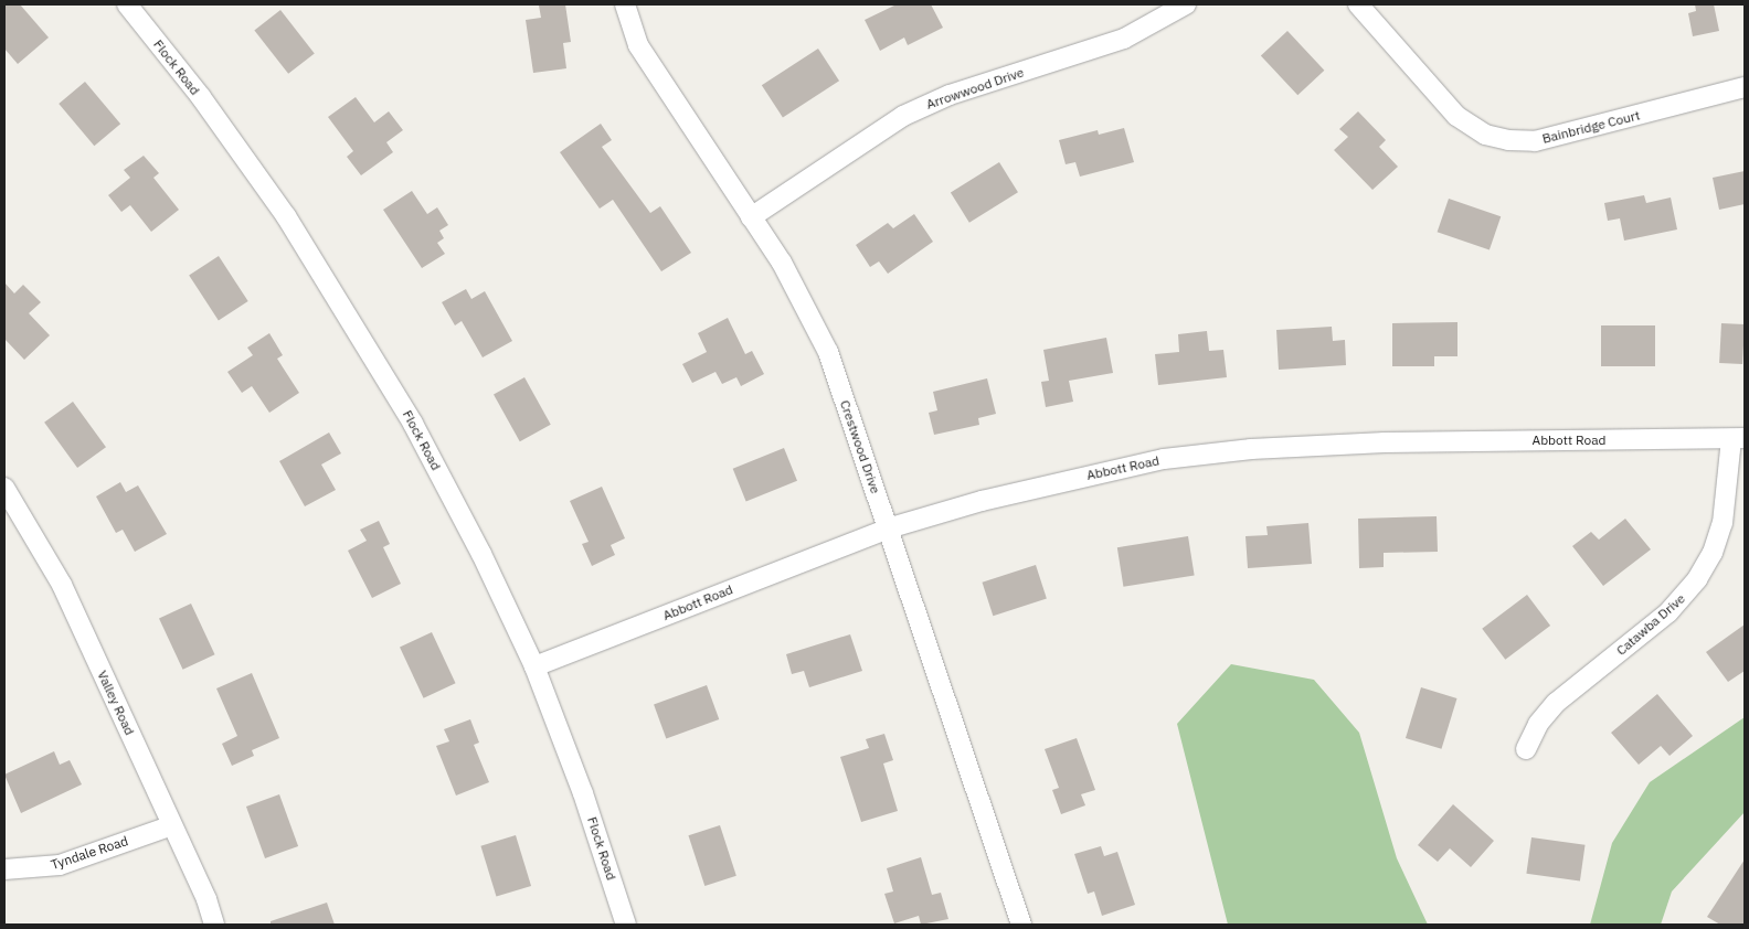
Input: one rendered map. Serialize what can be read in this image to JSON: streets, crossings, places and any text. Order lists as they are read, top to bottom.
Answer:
{
  "streets": {
    "street": [
      "Flock Road",
      "Arrowwood Drive",
      "Bainbridge Court",
      "Abbott Road",
      "Crestwood Drive",
      "Catawba Drive",
      "Valley Road",
      "Tyndale Road"
    ]
  },
  "crossings": [
    ["Flock Road", "Abbott Road"],
    ["Arrowwood Drive", "Crestwood Drive"],
    ["Abbott Road", "Crestwood Drive"],
    ["Abbott Road", "Catawba Drive"],
    ["Valley Road", "Tyndale Road"]
  ]
}
